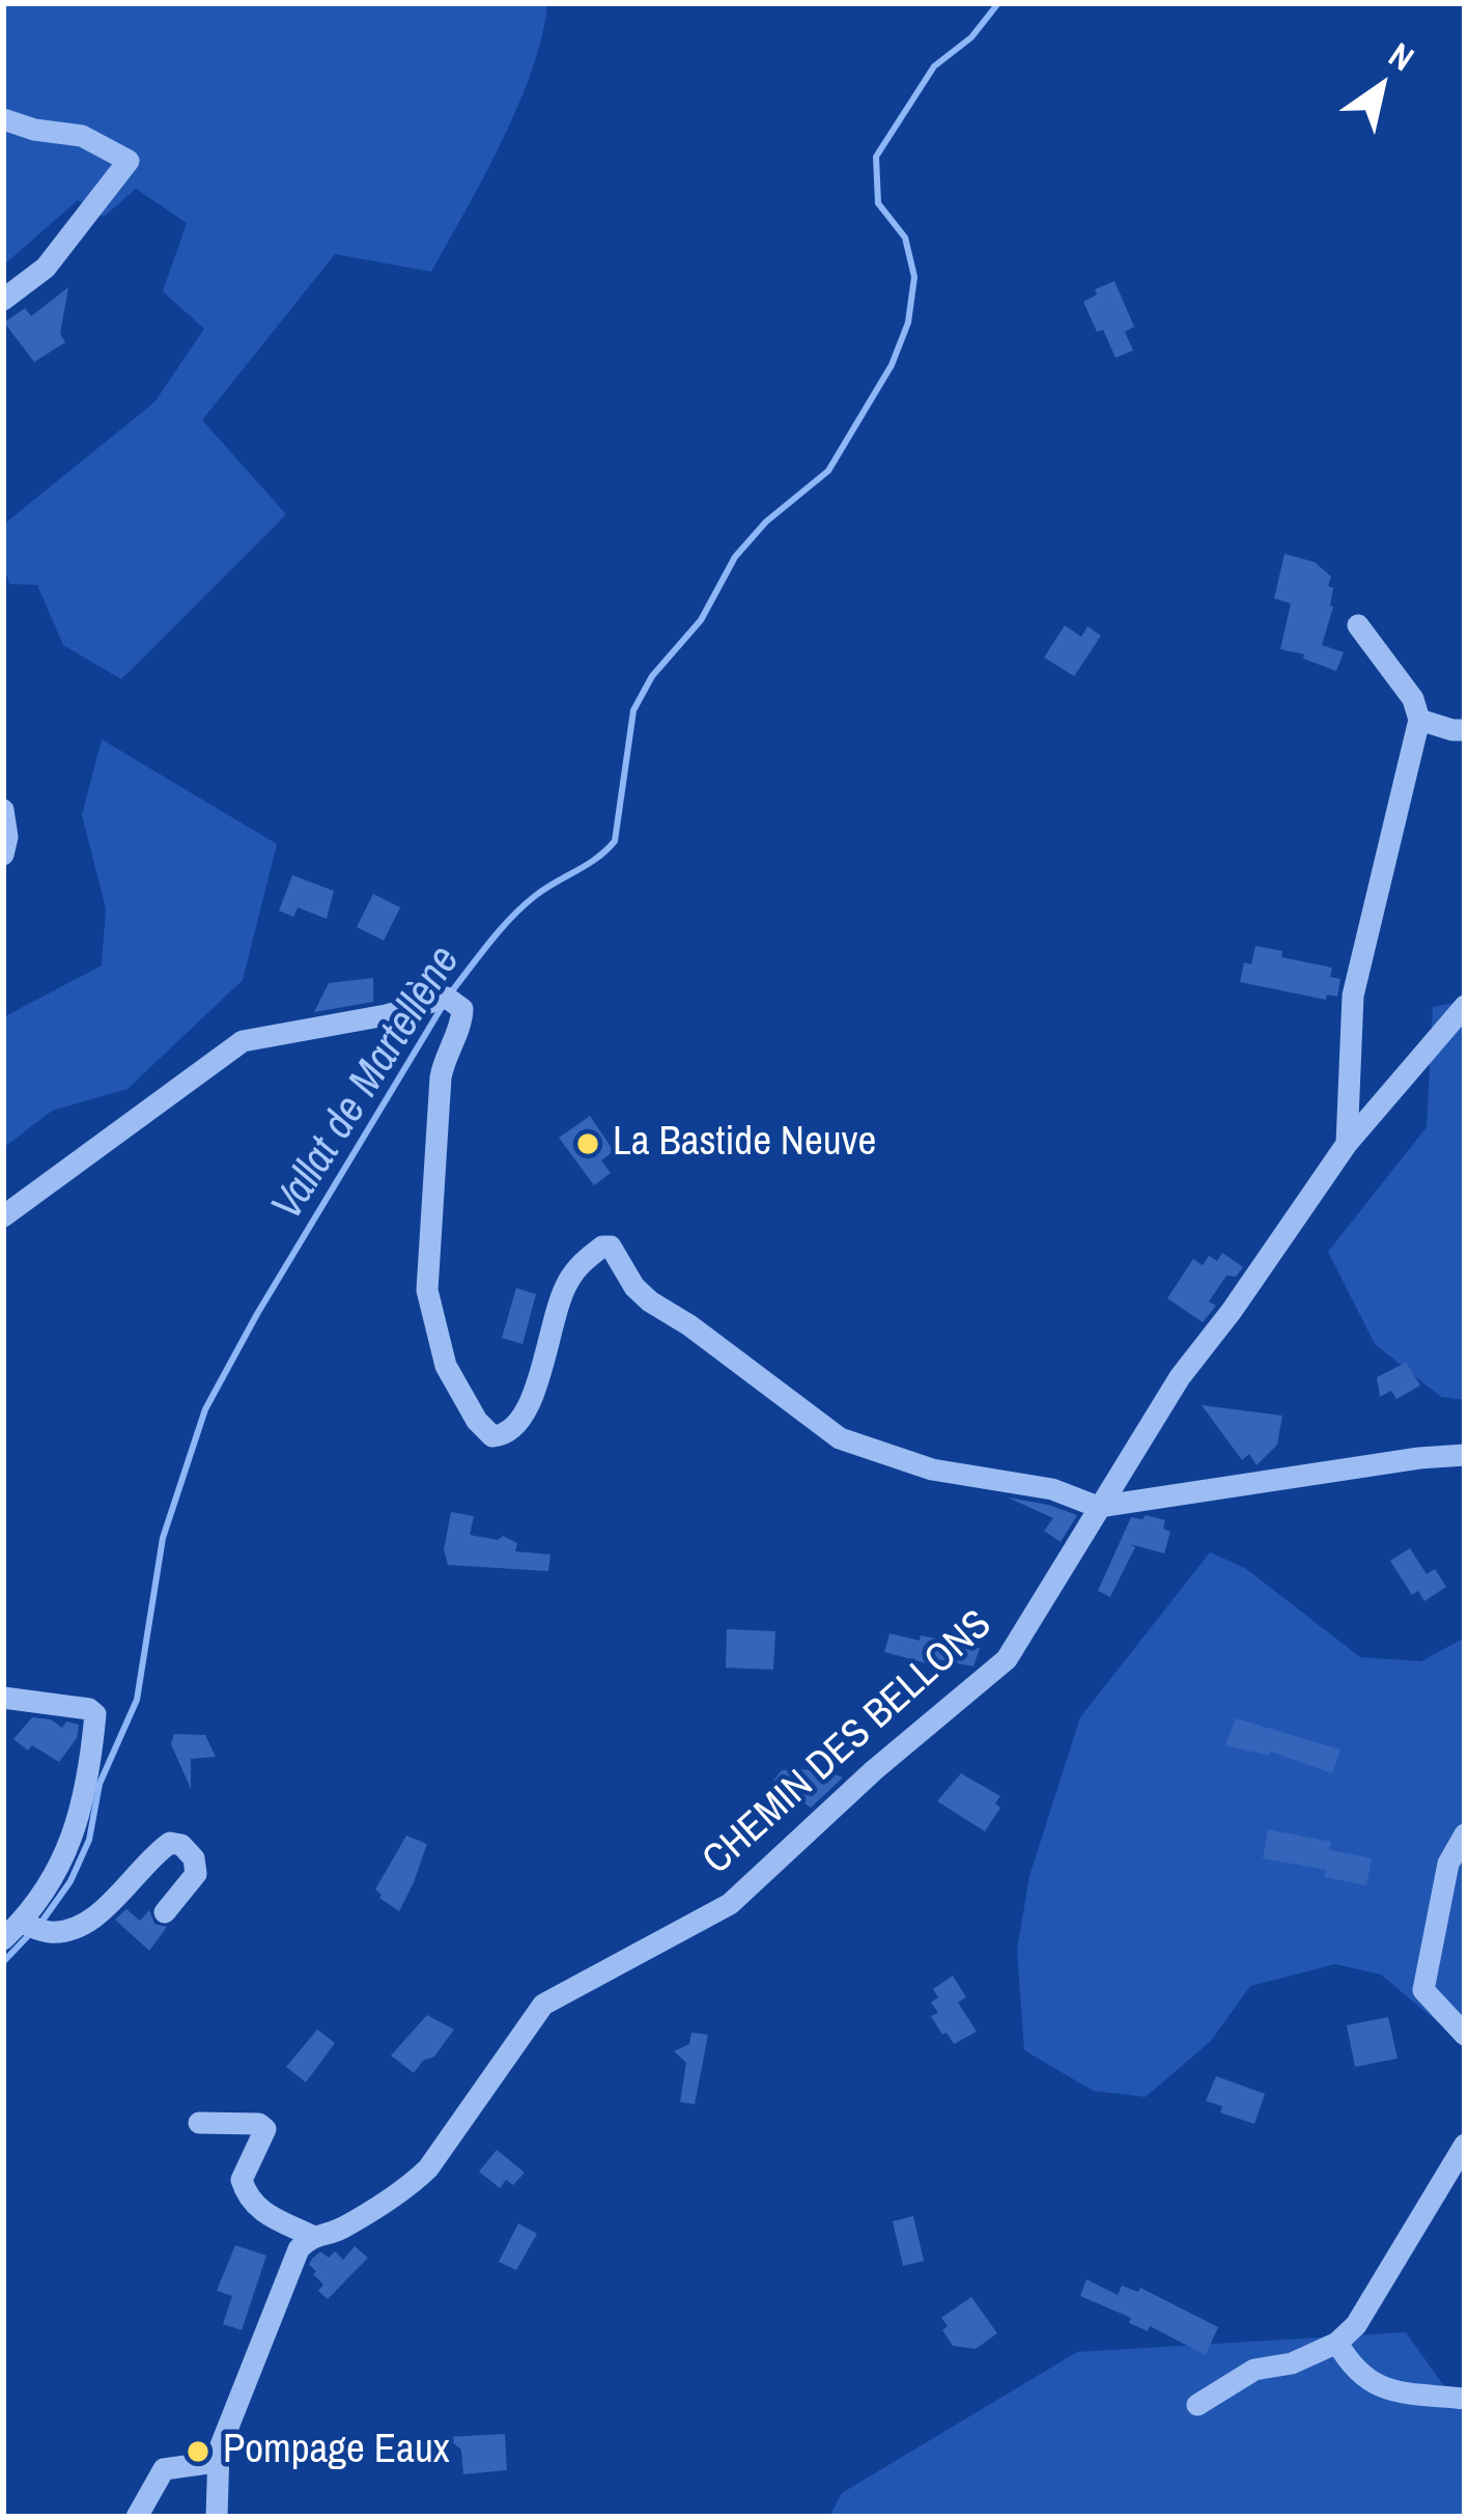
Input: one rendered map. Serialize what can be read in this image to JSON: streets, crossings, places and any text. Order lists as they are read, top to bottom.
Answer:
{
  "streets": {
    "street": ["CHEMIN DES BELLONS"]
  },
  "water": ["Vallat de Martellène"],
  "places": ["La Bastide Neuve", "Pompage Eaux"],
  "north": "top right"
}
